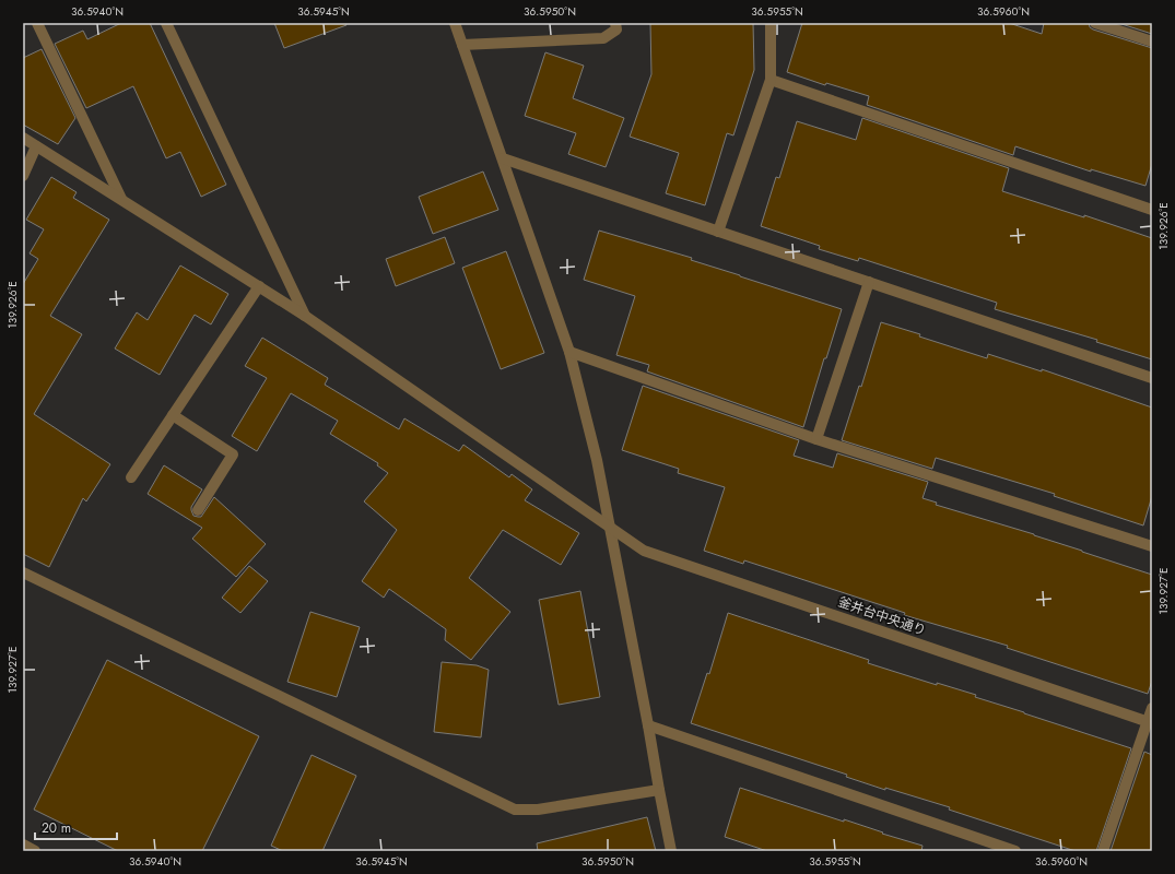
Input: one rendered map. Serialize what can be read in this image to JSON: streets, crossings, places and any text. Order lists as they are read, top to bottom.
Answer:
{
  "streets": {
    "street": ["釜井台中央通り"]
  },
  "scale_bar": "20 m",
  "coordinates": [
    "36.5940°N",
    "36.5945°N",
    "36.5950°N",
    "36.5955°N",
    "36.5960°N",
    "139.926°E",
    "139.927°E"
  ]
}
